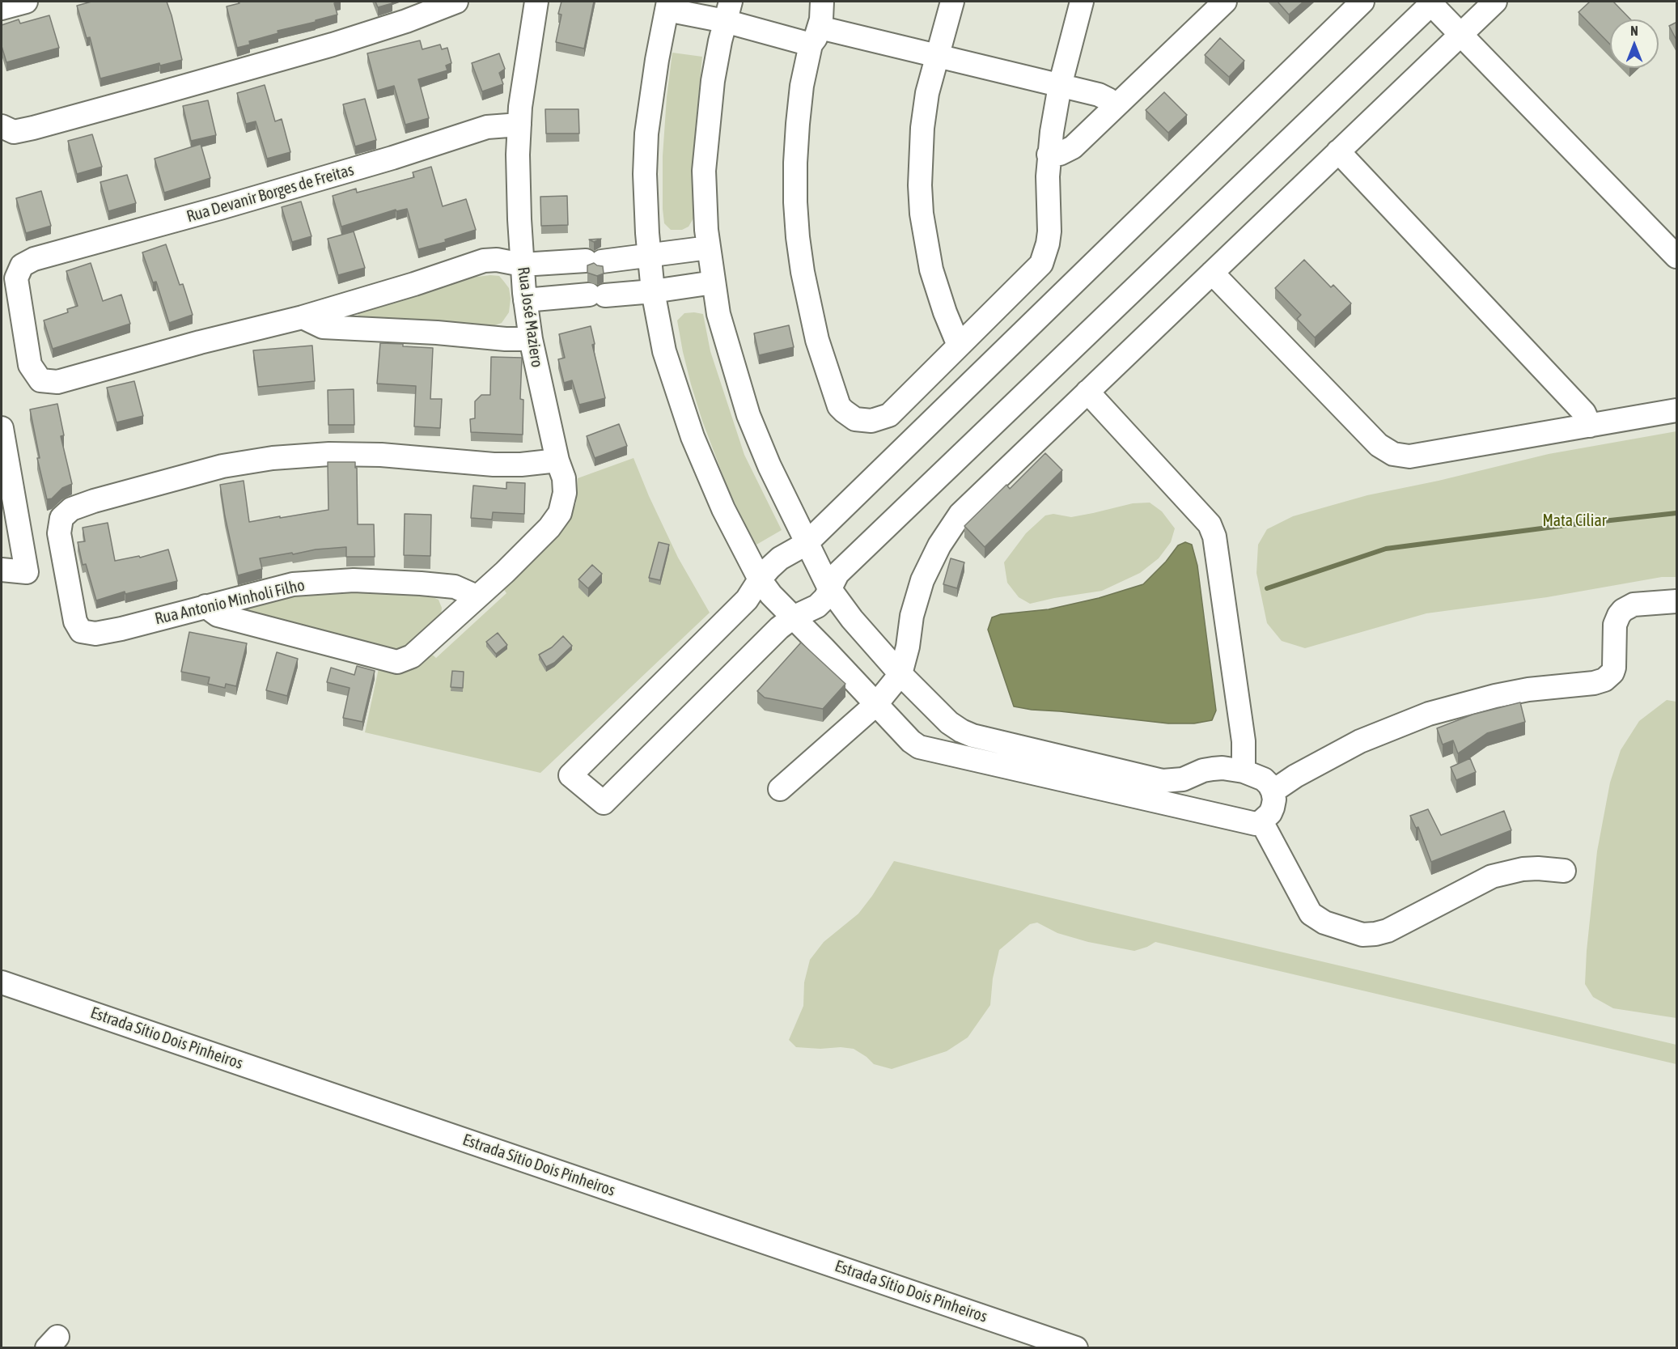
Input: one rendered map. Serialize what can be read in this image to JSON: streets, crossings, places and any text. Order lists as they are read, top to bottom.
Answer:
{
  "streets": {
    "street": [
      "Rua Devanir Borges de Freitas",
      "Rua José Maziero",
      "Rua Antonio Minholi Filho",
      "Estrada Sítio Dois Pinheiros"
    ]
  },
  "crossings": [
    ["Rua Devanir Borges de Freitas", "Rua José Maziero"],
    ["Rua José Maziero", "Rua Antonio Minholi Filho"]
  ],
  "parks": ["Mata Ciliar"],
  "north": "top"
}
